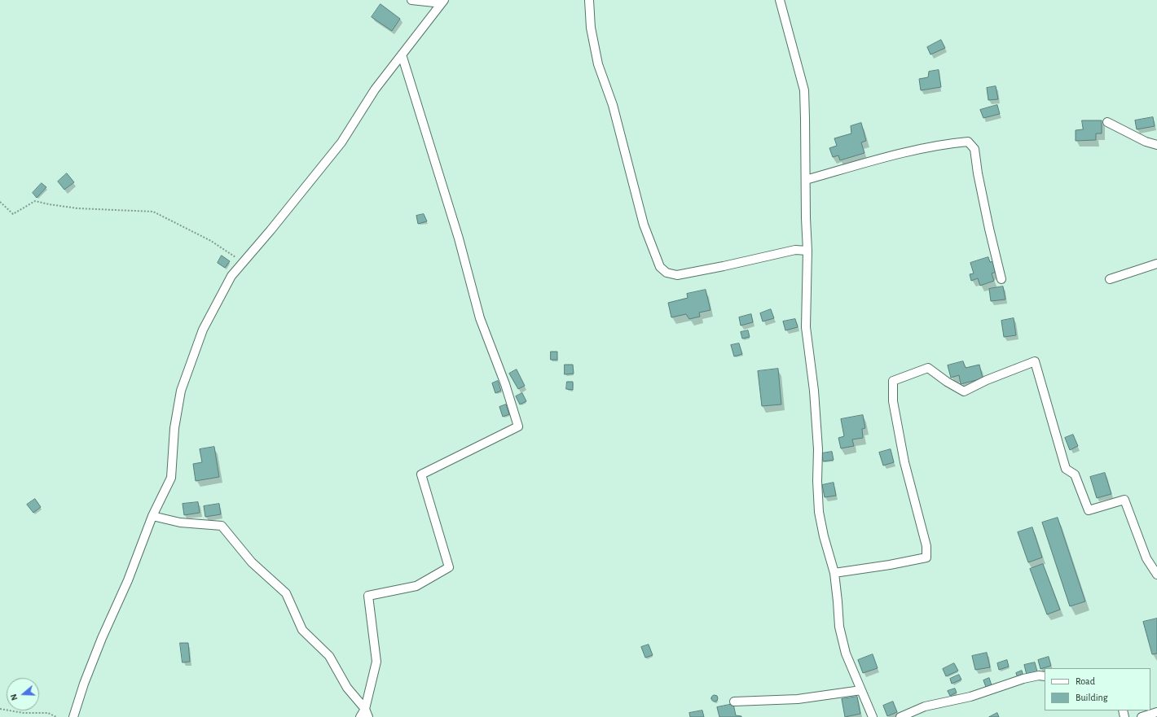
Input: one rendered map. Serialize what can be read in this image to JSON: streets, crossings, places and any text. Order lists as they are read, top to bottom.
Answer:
{
  "legend": ["Road", "Building"],
  "north": "left"
}
